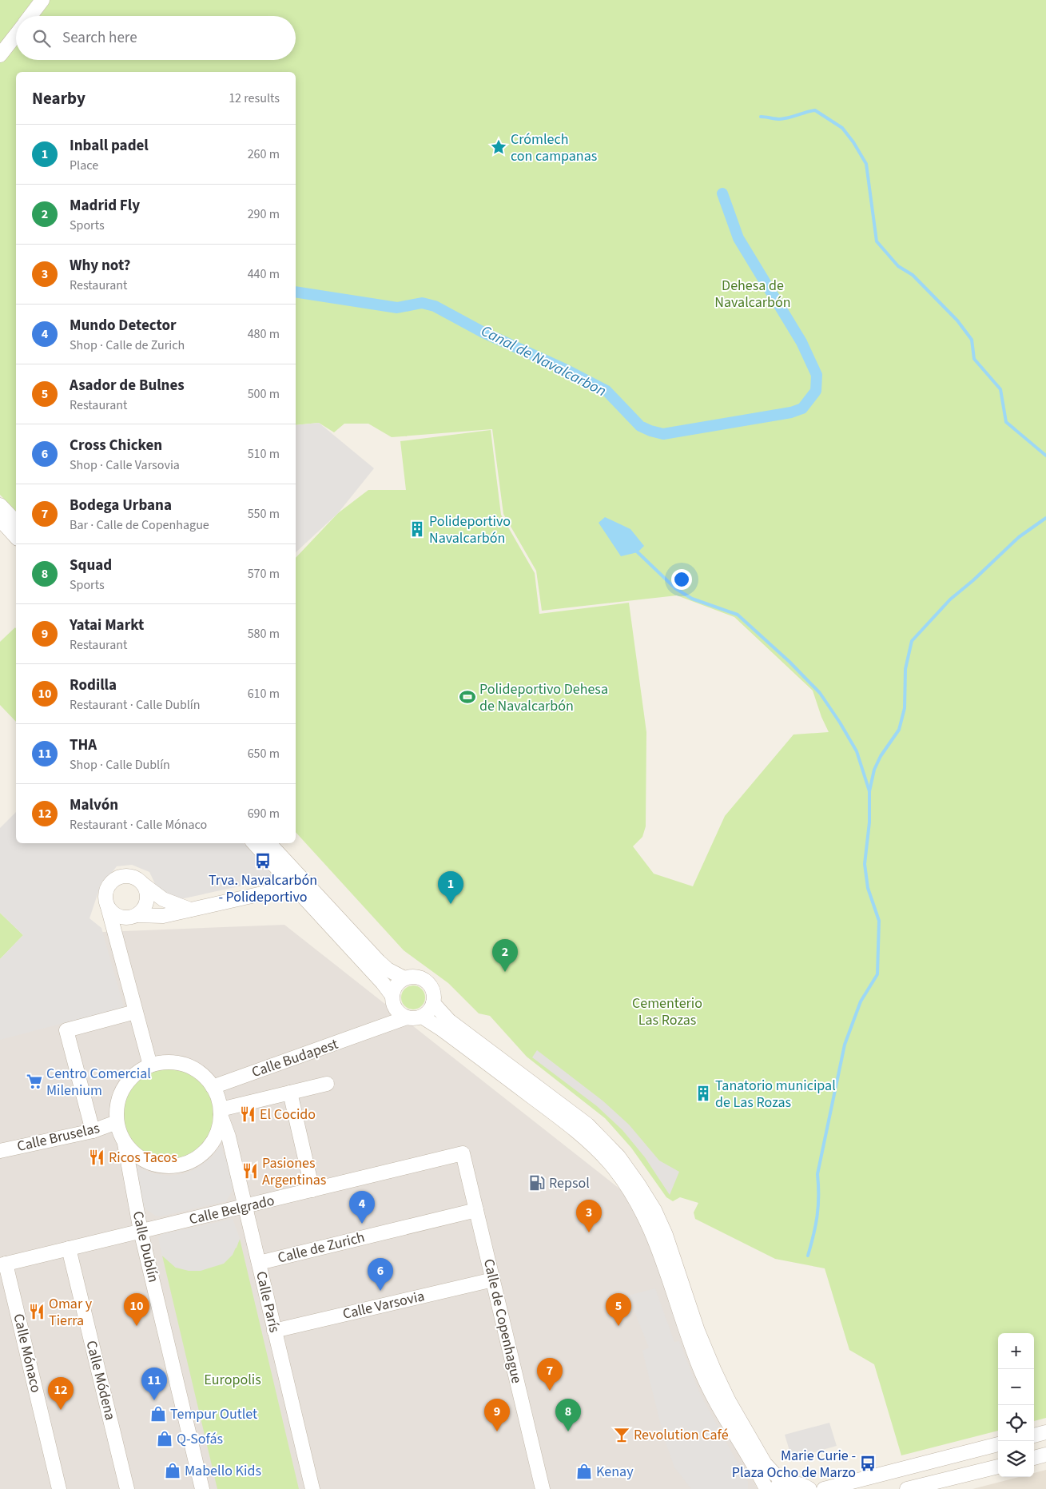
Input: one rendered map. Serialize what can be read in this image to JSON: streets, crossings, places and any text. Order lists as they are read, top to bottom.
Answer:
{
  "streets": {
    "street": [
      "Calle Budapest",
      "Calle Bruselas",
      "Calle Belgrado",
      "Calle Dublín",
      "Calle de Zurich",
      "Calle París",
      "Calle Varsovia",
      "Calle de Copenhague",
      "Calle Mónaco",
      "Calle Módena"
    ]
  },
  "crossings": [
    ["Calle Budapest", "Calle Bruselas"],
    ["Calle Budapest", "Calle Dublín"],
    ["Calle Budapest", "Calle París"],
    ["Calle Bruselas", "Calle Dublín"],
    ["Calle Bruselas", "Calle París"],
    ["Calle Belgrado", "Calle Dublín"],
    ["Calle Belgrado", "Calle París"],
    ["Calle Belgrado", "Calle de Copenhague"],
    ["Calle Belgrado", "Calle Mónaco"],
    ["Calle Belgrado", "Calle Módena"],
    ["Calle Dublín", "Calle París"],
    ["Calle de Zurich", "Calle París"],
    ["Calle de Zurich", "Calle de Copenhague"],
    ["Calle París", "Calle Varsovia"],
    ["Calle Varsovia", "Calle de Copenhague"]
  ],
  "water": ["Canal de Navalcarbon"],
  "parks": ["Dehesa de Navalcarbón", "Cementerio Las Rozas", "Europolis"],
  "places": {
    "place": ["Crómlech con campanas"],
    "building": ["Polideportivo Navalcarbón", "Tanatorio municipal de Las Rozas"],
    "sports": ["Polideportivo Dehesa de Navalcarbón"],
    "bus stop": ["Trva. Navalcarbón - Polideportivo", "Marie Curie - Plaza Ocho de Marzo"],
    "supermarket": ["Centro Comercial Milenium"],
    "restaurant": [
      "El Cocido",
      "Ricos Tacos",
      "Pasiones Argentinas",
      "Omar y Tierra"
    ],
    "fuel station": ["Repsol"],
    "shop": [
      "Tempur Outlet",
      "Q-Sofás",
      "Mabello Kids",
      "Kenay"
    ],
    "bar": ["Revolution Café"]
  },
  "page": {
    "search": "Search here",
    "heading": ["Nearby", "12 results"],
    "list": [
      {
        "mark": "1",
        "name": "Inball padel",
        "note": "Place",
        "value": "260 m"
      },
      {
        "mark": "2",
        "name": "Madrid Fly",
        "note": "Sports",
        "value": "290 m"
      },
      {
        "mark": "3",
        "name": "Why not?",
        "note": "Restaurant",
        "value": "440 m"
      },
      {
        "mark": "4",
        "name": "Mundo Detector",
        "note": "Shop · Calle de Zurich",
        "value": "480 m"
      },
      {
        "mark": "5",
        "name": "Asador de Bulnes",
        "note": "Restaurant",
        "value": "500 m"
      },
      {
        "mark": "6",
        "name": "Cross Chicken",
        "note": "Shop · Calle Varsovia",
        "value": "510 m"
      },
      {
        "mark": "7",
        "name": "Bodega Urbana",
        "note": "Bar · Calle de Copenhague",
        "value": "550 m"
      },
      {
        "mark": "8",
        "name": "Squad",
        "note": "Sports",
        "value": "570 m"
      },
      {
        "mark": "9",
        "name": "Yatai Markt",
        "note": "Restaurant",
        "value": "580 m"
      },
      {
        "mark": "10",
        "name": "Rodilla",
        "note": "Restaurant · Calle Dublín",
        "value": "610 m"
      },
      {
        "mark": "11",
        "name": "THA",
        "note": "Shop · Calle Dublín",
        "value": "650 m"
      },
      {
        "mark": "12",
        "name": "Malvón",
        "note": "Restaurant · Calle Mónaco",
        "value": "690 m"
      }
    ],
    "pins": [
      "1",
      "2",
      "4",
      "3",
      "6",
      "5",
      "10",
      "7",
      "11",
      "12",
      "8",
      "9"
    ],
    "map_buttons": ["+", "−"]
  }
}
